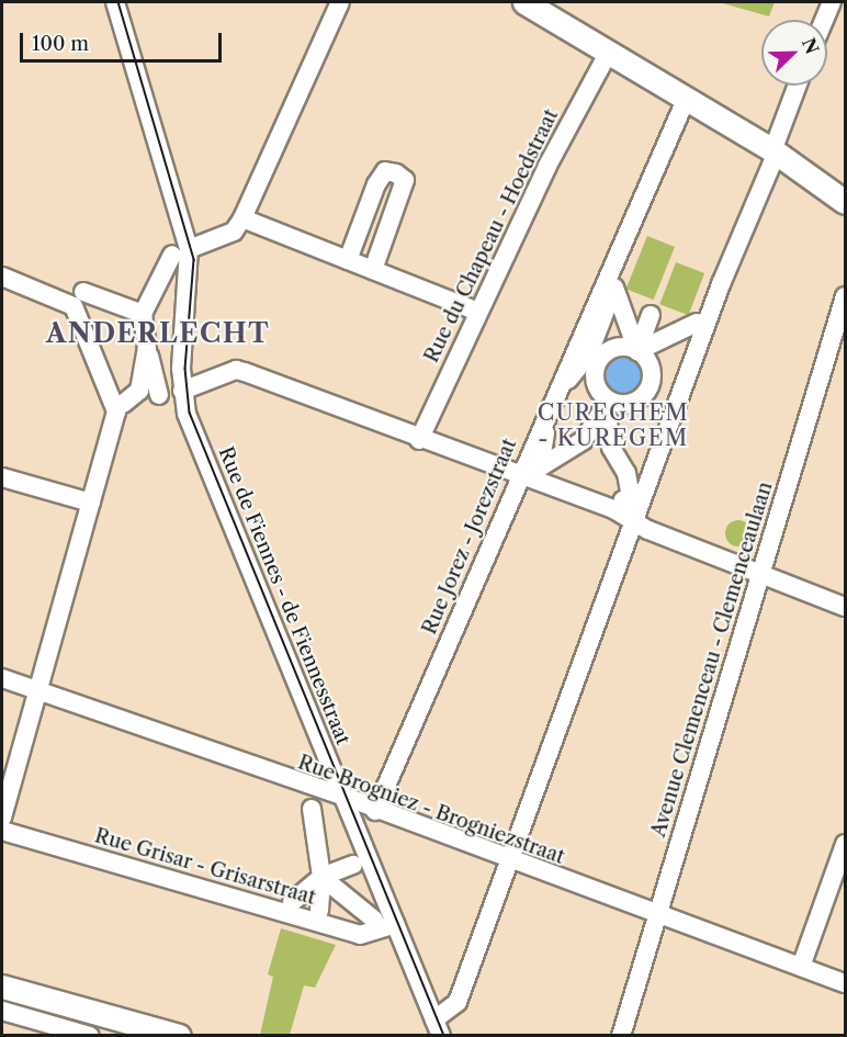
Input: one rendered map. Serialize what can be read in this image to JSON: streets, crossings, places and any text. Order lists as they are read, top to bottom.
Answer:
{
  "streets": {
    "street": [
      "Rue du Chapeau - Hoedstraat",
      "Rue Jorez - Jorezstraat",
      "Rue de Fiennes - de Fiennesstraat",
      "Avenue Clemenceau - Clemenceaulaan",
      "Rue Brogniez - Brogniezstraat",
      "Rue Grisar - Grisarstraat"
    ]
  },
  "crossings": [
    ["Rue Jorez - Jorezstraat", "Rue Brogniez - Brogniezstraat"],
    ["Rue de Fiennes - de Fiennesstraat", "Rue Brogniez - Brogniezstraat"],
    ["Rue de Fiennes - de Fiennesstraat", "Rue Grisar - Grisarstraat"],
    ["Avenue Clemenceau - Clemenceaulaan", "Rue Brogniez - Brogniezstraat"]
  ],
  "districts": ["ANDERLECHT", "CUREGHEM - KUREGEM"],
  "scale_bar": "100 m",
  "north": "top right"
}
